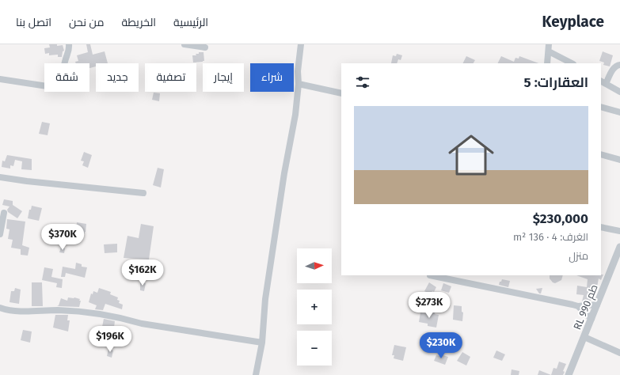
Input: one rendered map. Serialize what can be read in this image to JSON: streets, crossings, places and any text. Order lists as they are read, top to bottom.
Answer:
{
  "streets": {
    "street": ["RL طم 990"]
  },
  "north": "right",
  "page": {
    "header": "Keyplace",
    "nav": [
      "الرئيسية",
      "الخريطة",
      "من نحن",
      "اتصل بنا"
    ],
    "chip": [
      "شراء",
      "إيجار",
      "تصفية",
      "جديد",
      "شقة"
    ],
    "heading": "العقارات: 5",
    "list": [
      {
        "name": "$230,000",
        "note": "الغرف: 4 · 136 m² · منزل"
      }
    ],
    "price": [
      "$370K",
      "$162K",
      "$273K",
      "$196K",
      "$230K"
    ],
    "map_buttons": ["+", "−"]
  }
}
